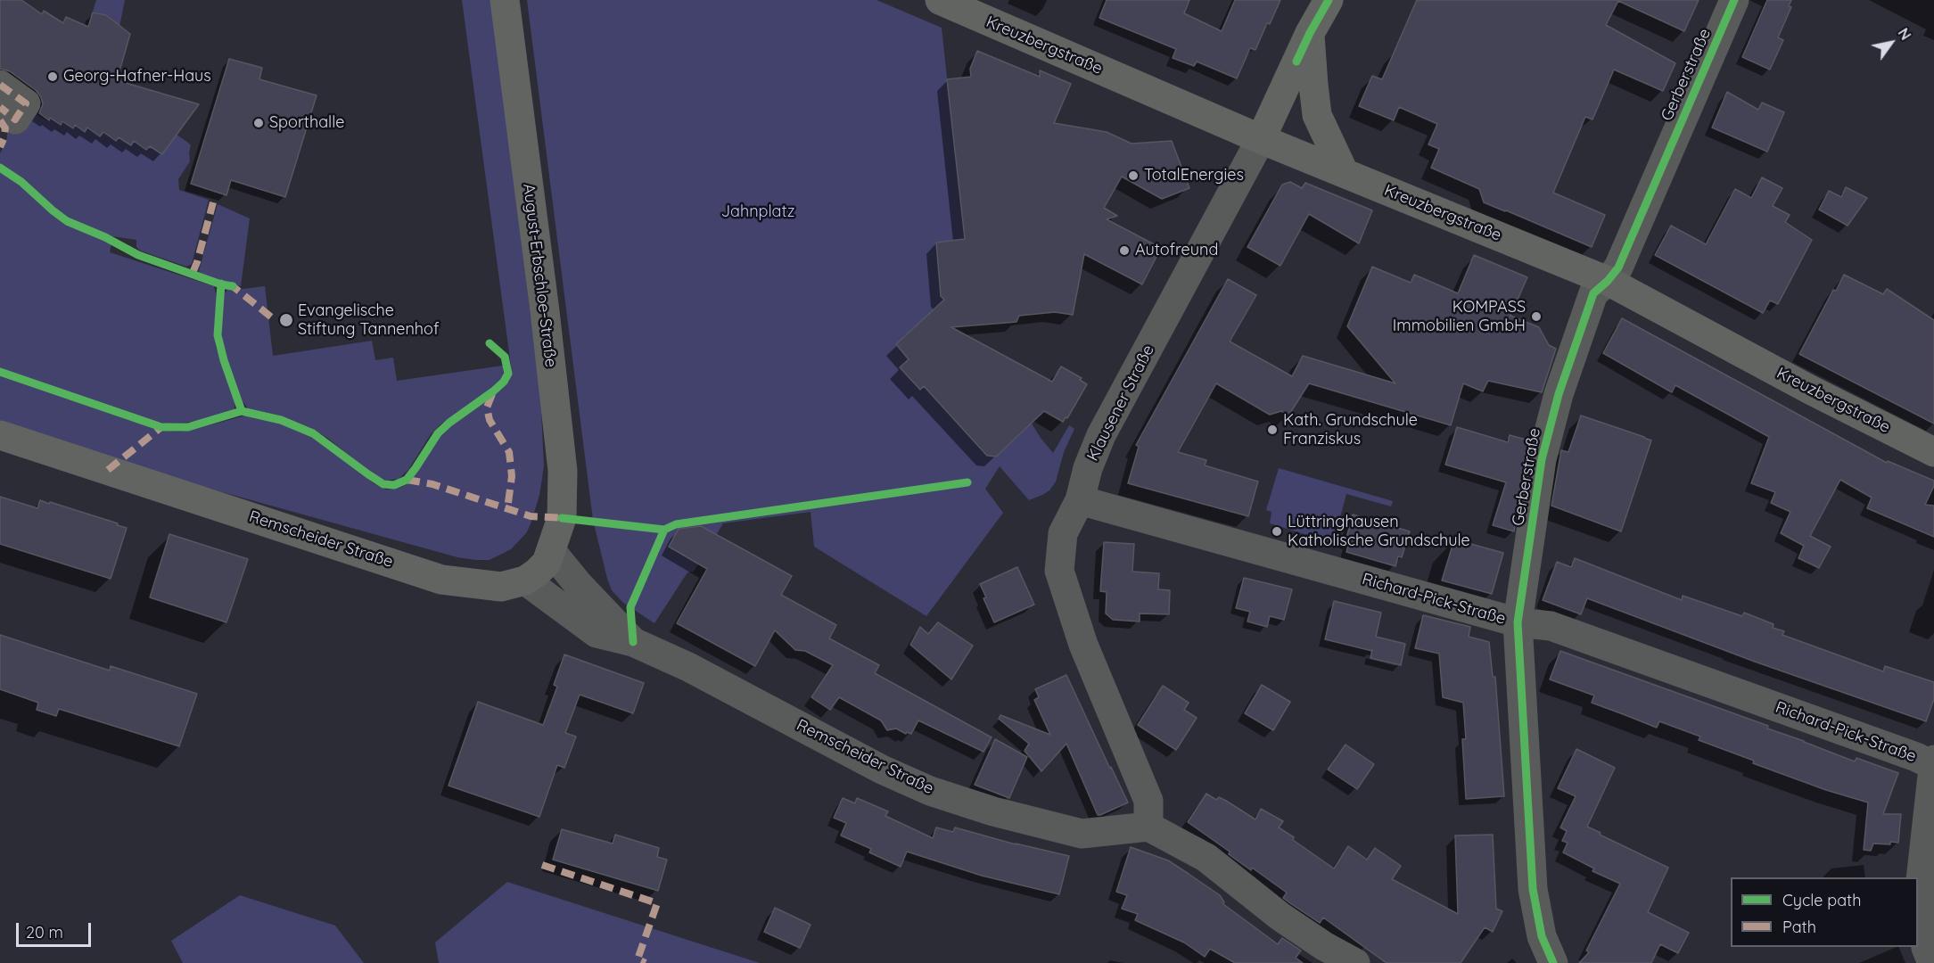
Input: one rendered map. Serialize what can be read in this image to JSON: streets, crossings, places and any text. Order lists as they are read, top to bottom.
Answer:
{
  "streets": {
    "main road": [
      "Kreuzbergstraße",
      "August-Erbschloe-Straße",
      "Klausener Straße",
      "Remscheider Straße"
    ],
    "street": ["Gerberstraße", "Richard-Pick-Straße"]
  },
  "crossings": [
    ["Kreuzbergstraße", "Gerberstraße"],
    ["Kreuzbergstraße", "Klausener Straße"],
    ["Gerberstraße", "Richard-Pick-Straße"],
    ["August-Erbschloe-Straße", "Remscheider Straße"],
    ["Klausener Straße", "Remscheider Straße"],
    ["Klausener Straße", "Richard-Pick-Straße"]
  ],
  "parks": ["Jahnplatz"],
  "places": [
    "Georg-Hafner-Haus",
    "Sporthalle",
    "TotalEnergies",
    "Autofreund",
    "KOMPASS Immobilien GmbH",
    "Evangelische Stiftung Tannenhof",
    "Kath. Grundschule Franziskus",
    "Lüttringhausen Katholische Grundschule"
  ],
  "legend": ["Cycle path", "Path"],
  "scale_bar": "20 m",
  "north": "top right"
}
